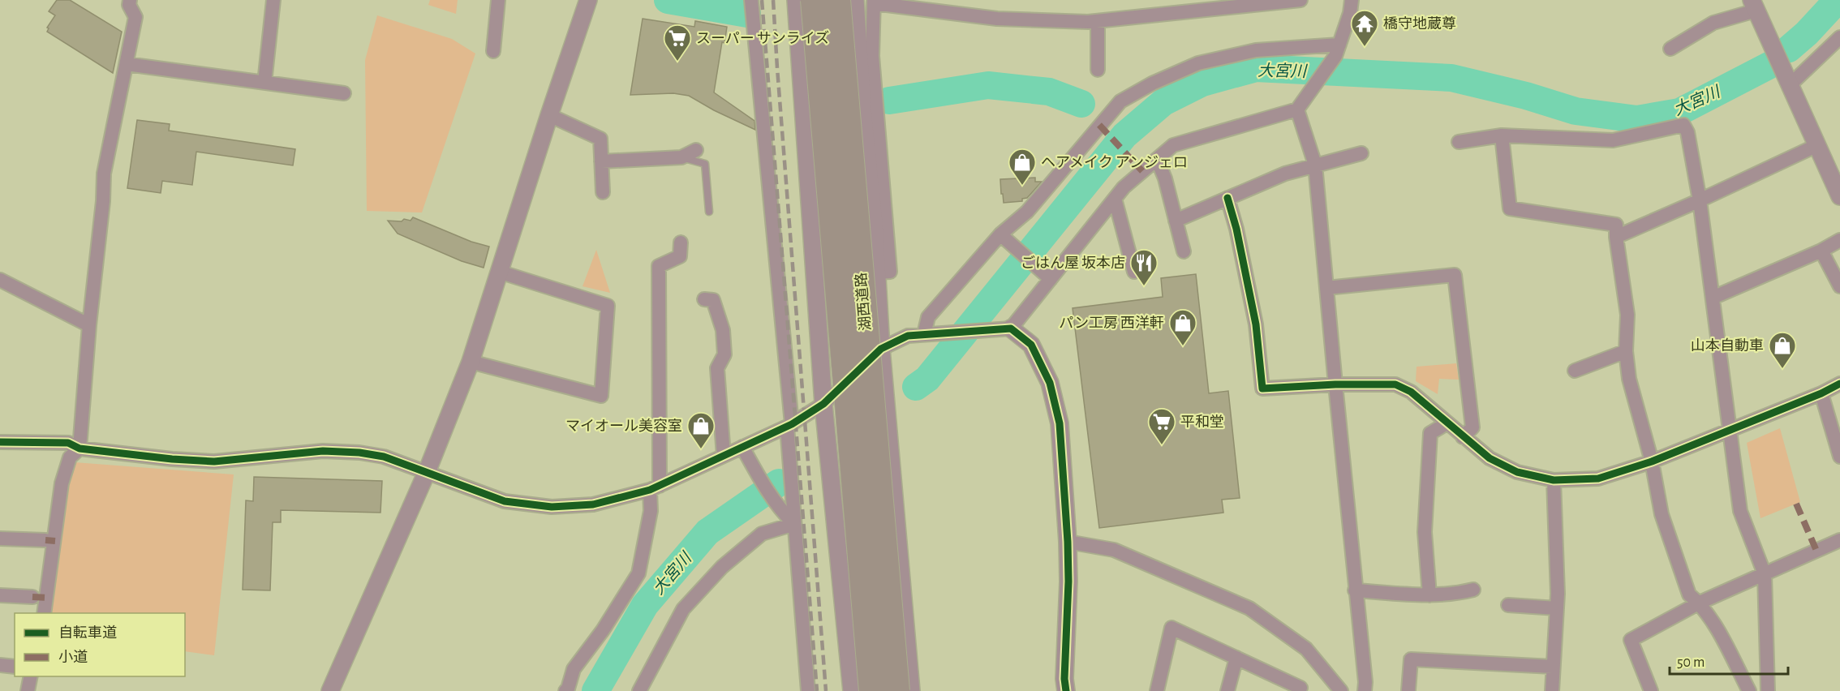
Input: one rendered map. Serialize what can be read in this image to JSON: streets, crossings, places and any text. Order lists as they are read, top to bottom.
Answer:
{
  "streets": {
    "highway": ["湖西道路"]
  },
  "water": ["大宮川"],
  "places": {
    "temple": ["橋守地蔵尊"],
    "supermarket": ["スーパー サンライズ", "平和堂"],
    "shop": [
      "ヘアメイク アンジェロ",
      "パン工房 西洋軒",
      "山本自動車",
      "マイオール美容室"
    ],
    "restaurant": ["ごはん屋 坂本店"]
  },
  "legend": ["自転車道", "小道"],
  "scale_bar": "50 m"
}
